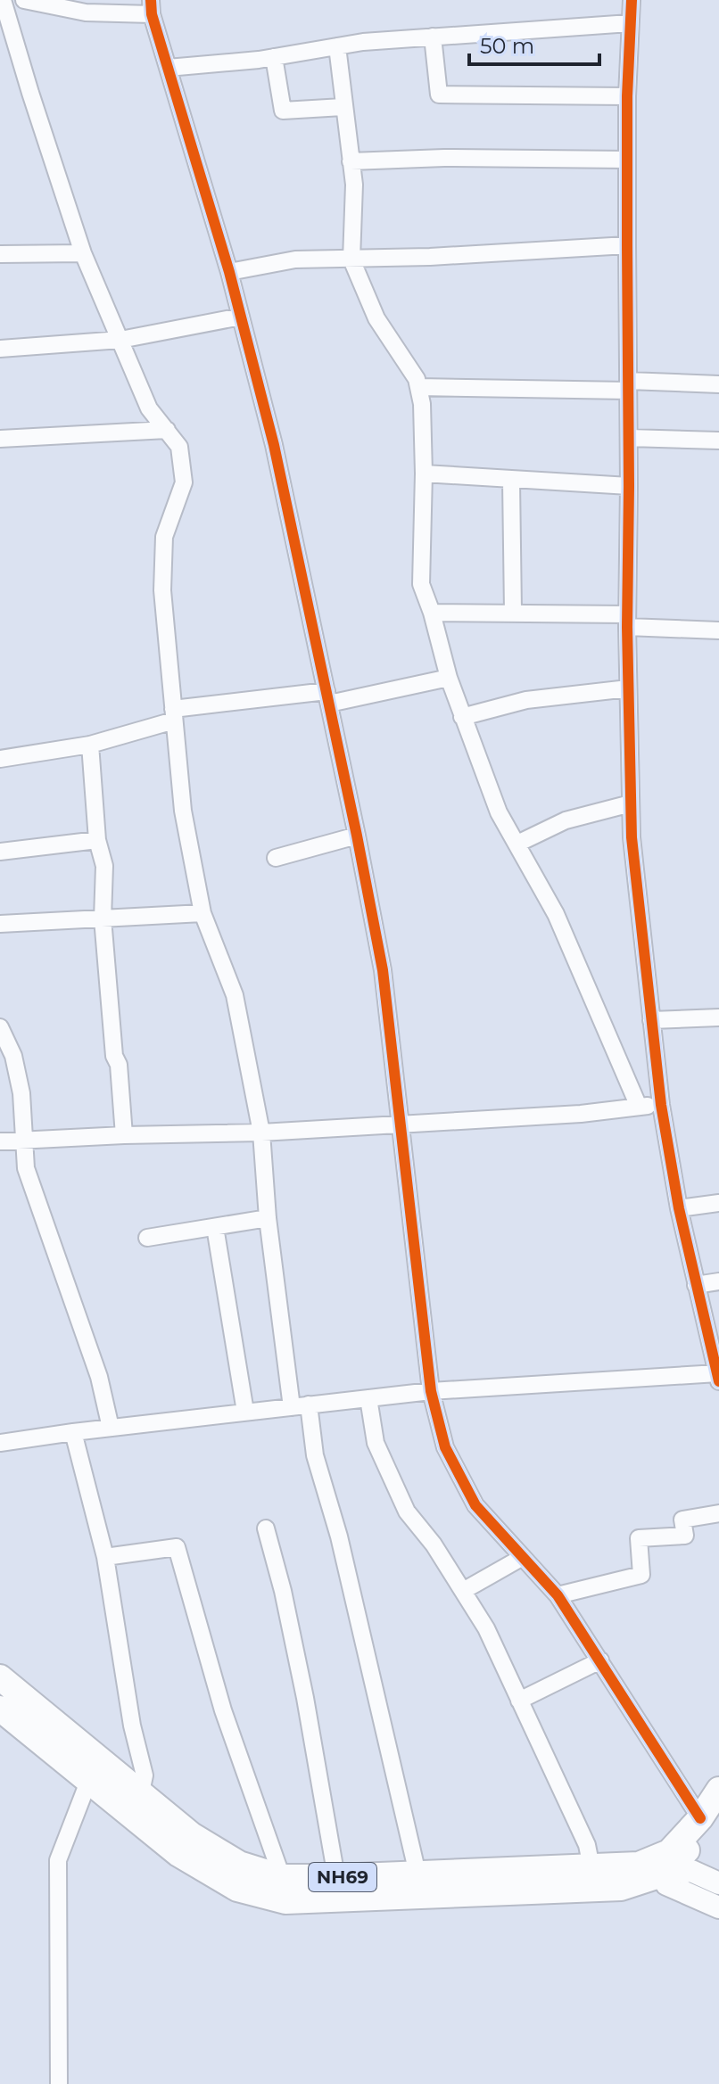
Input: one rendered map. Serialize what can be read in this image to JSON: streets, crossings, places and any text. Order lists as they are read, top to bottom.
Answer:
{
  "streets": {
    "highway": ["NH69"]
  },
  "scale_bar": "50 m"
}
